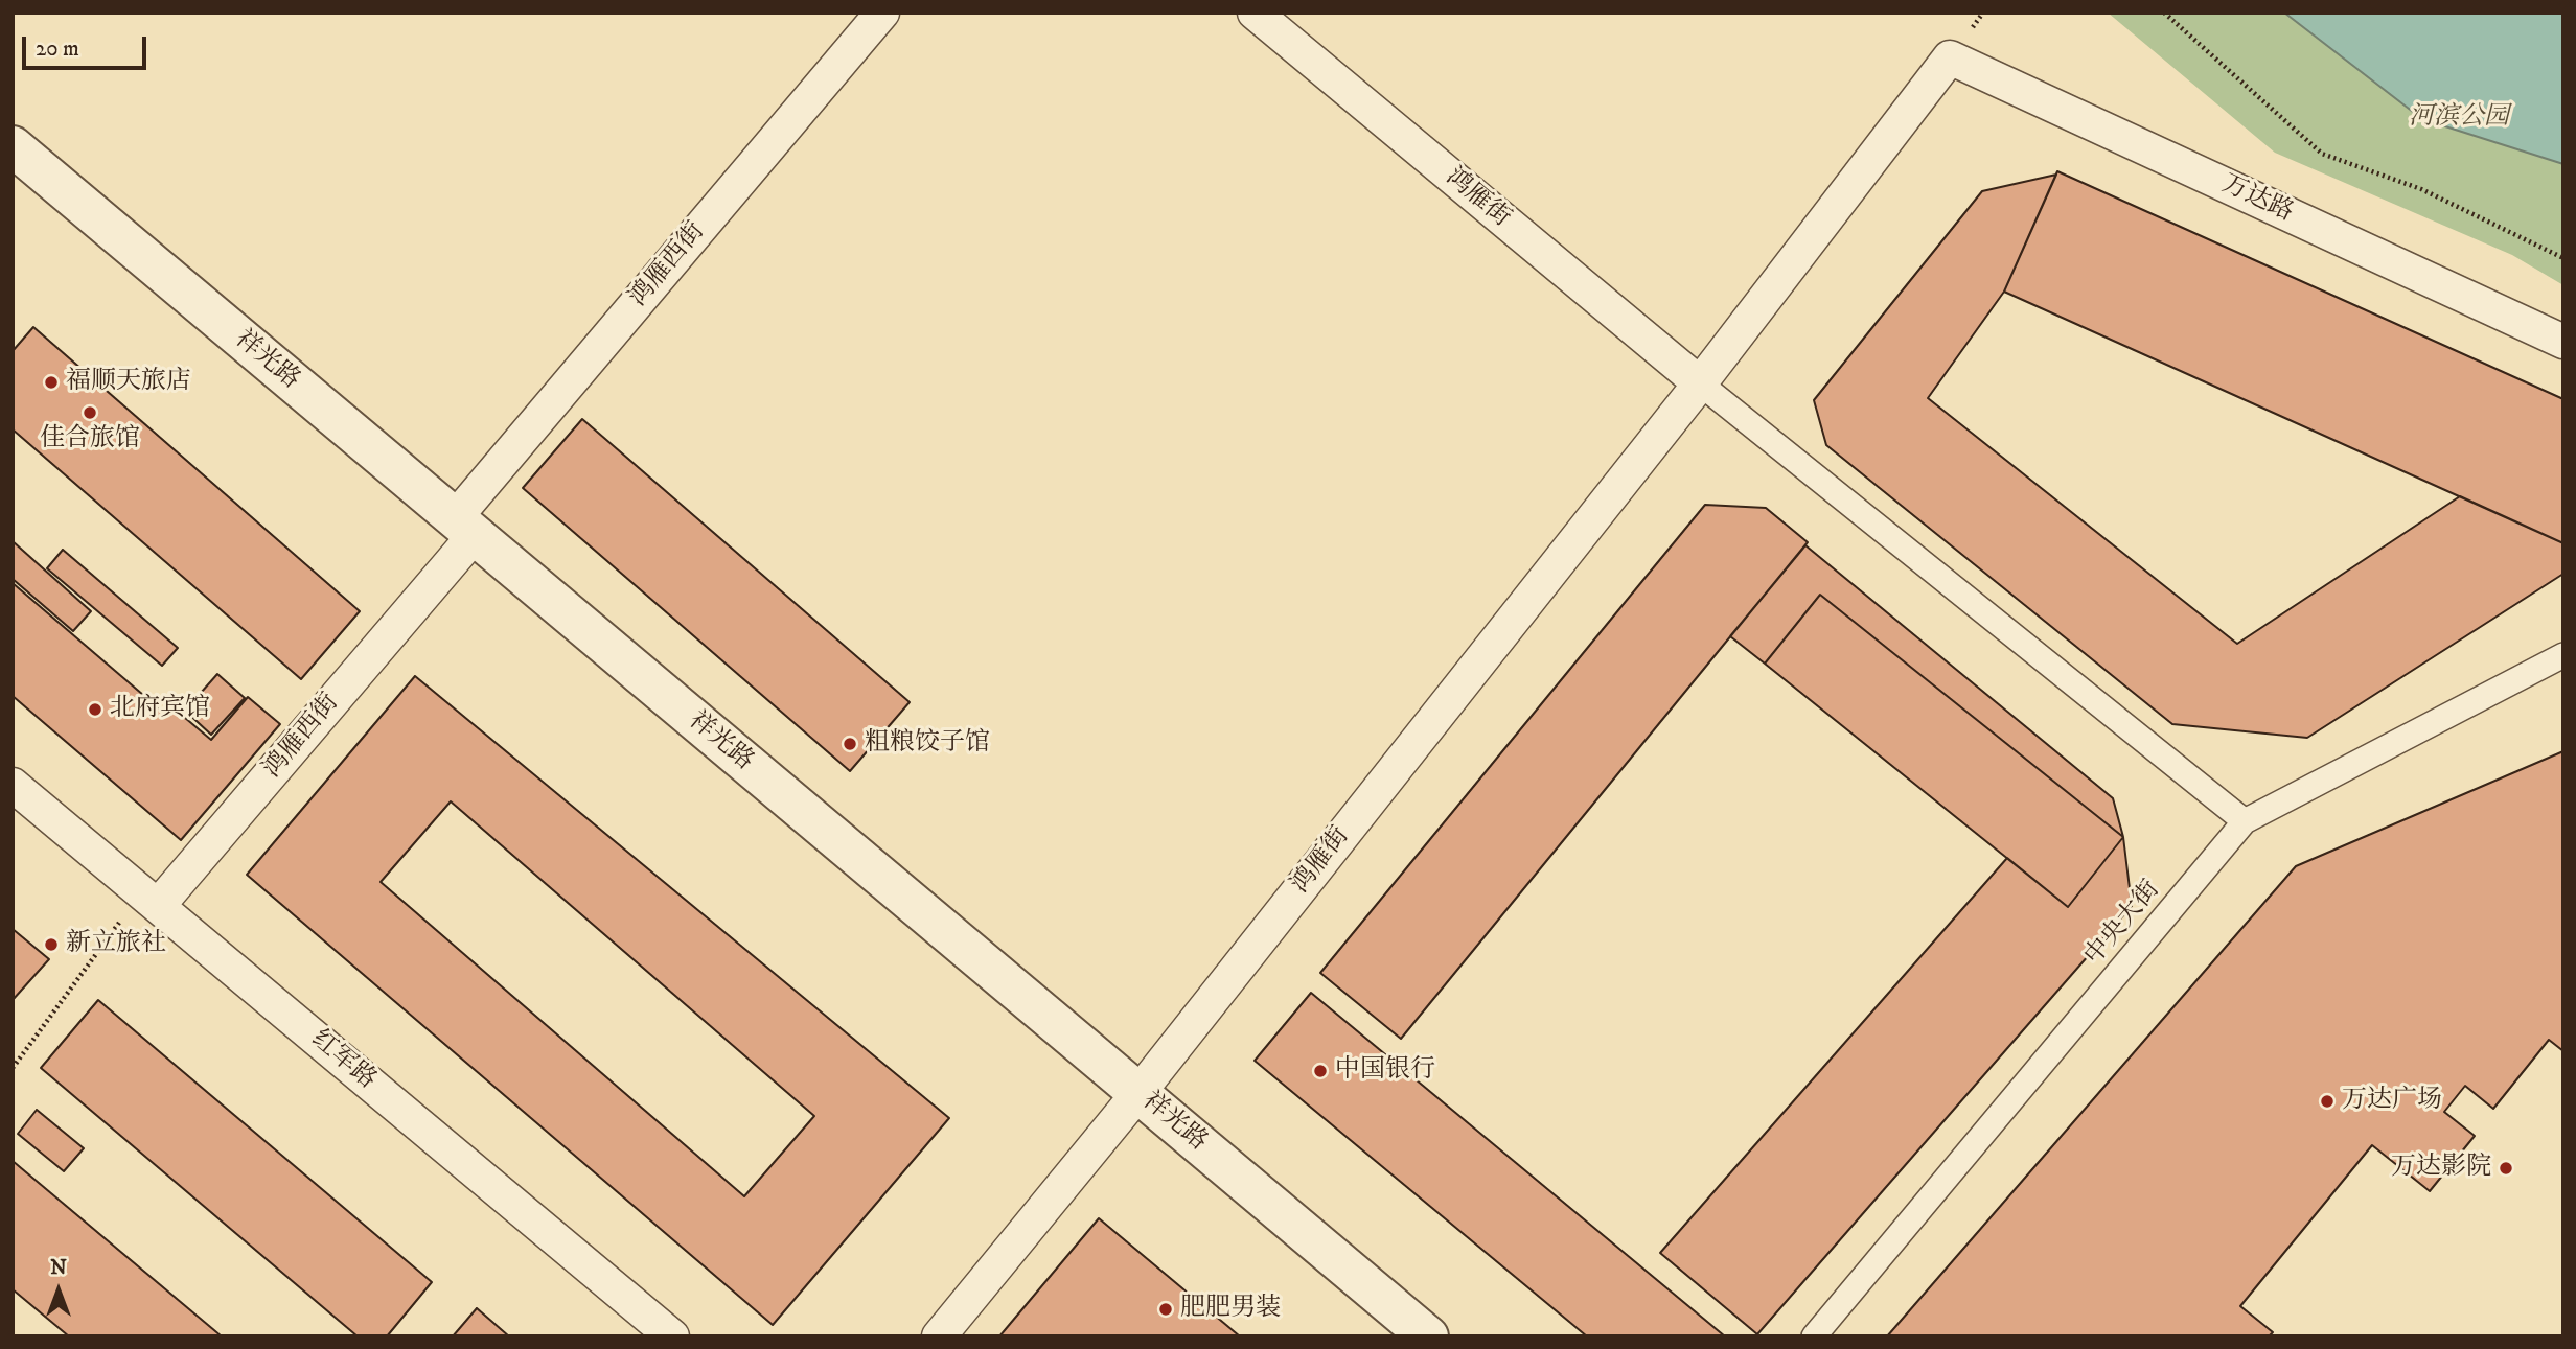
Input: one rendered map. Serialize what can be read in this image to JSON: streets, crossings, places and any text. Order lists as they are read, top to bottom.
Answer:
{
  "streets": {
    "street": [
      "鸿雁街",
      "万达路",
      "鸿雁西街",
      "祥光路",
      "中央大街",
      "红军路"
    ]
  },
  "crossings": [
    ["鸿雁街", "万达路"],
    ["鸿雁街", "祥光路"],
    ["鸿雁西街", "祥光路"],
    ["鸿雁西街", "红军路"]
  ],
  "parks": ["河滨公园"],
  "places": [
    "福顺天旅店",
    "佳合旅馆",
    "北府宾馆",
    "粗粮饺子馆",
    "新立旅社",
    "中国银行",
    "万达广场",
    "万达影院",
    "肥肥男装"
  ],
  "scale_bar": "20 m",
  "north": "top"
}
